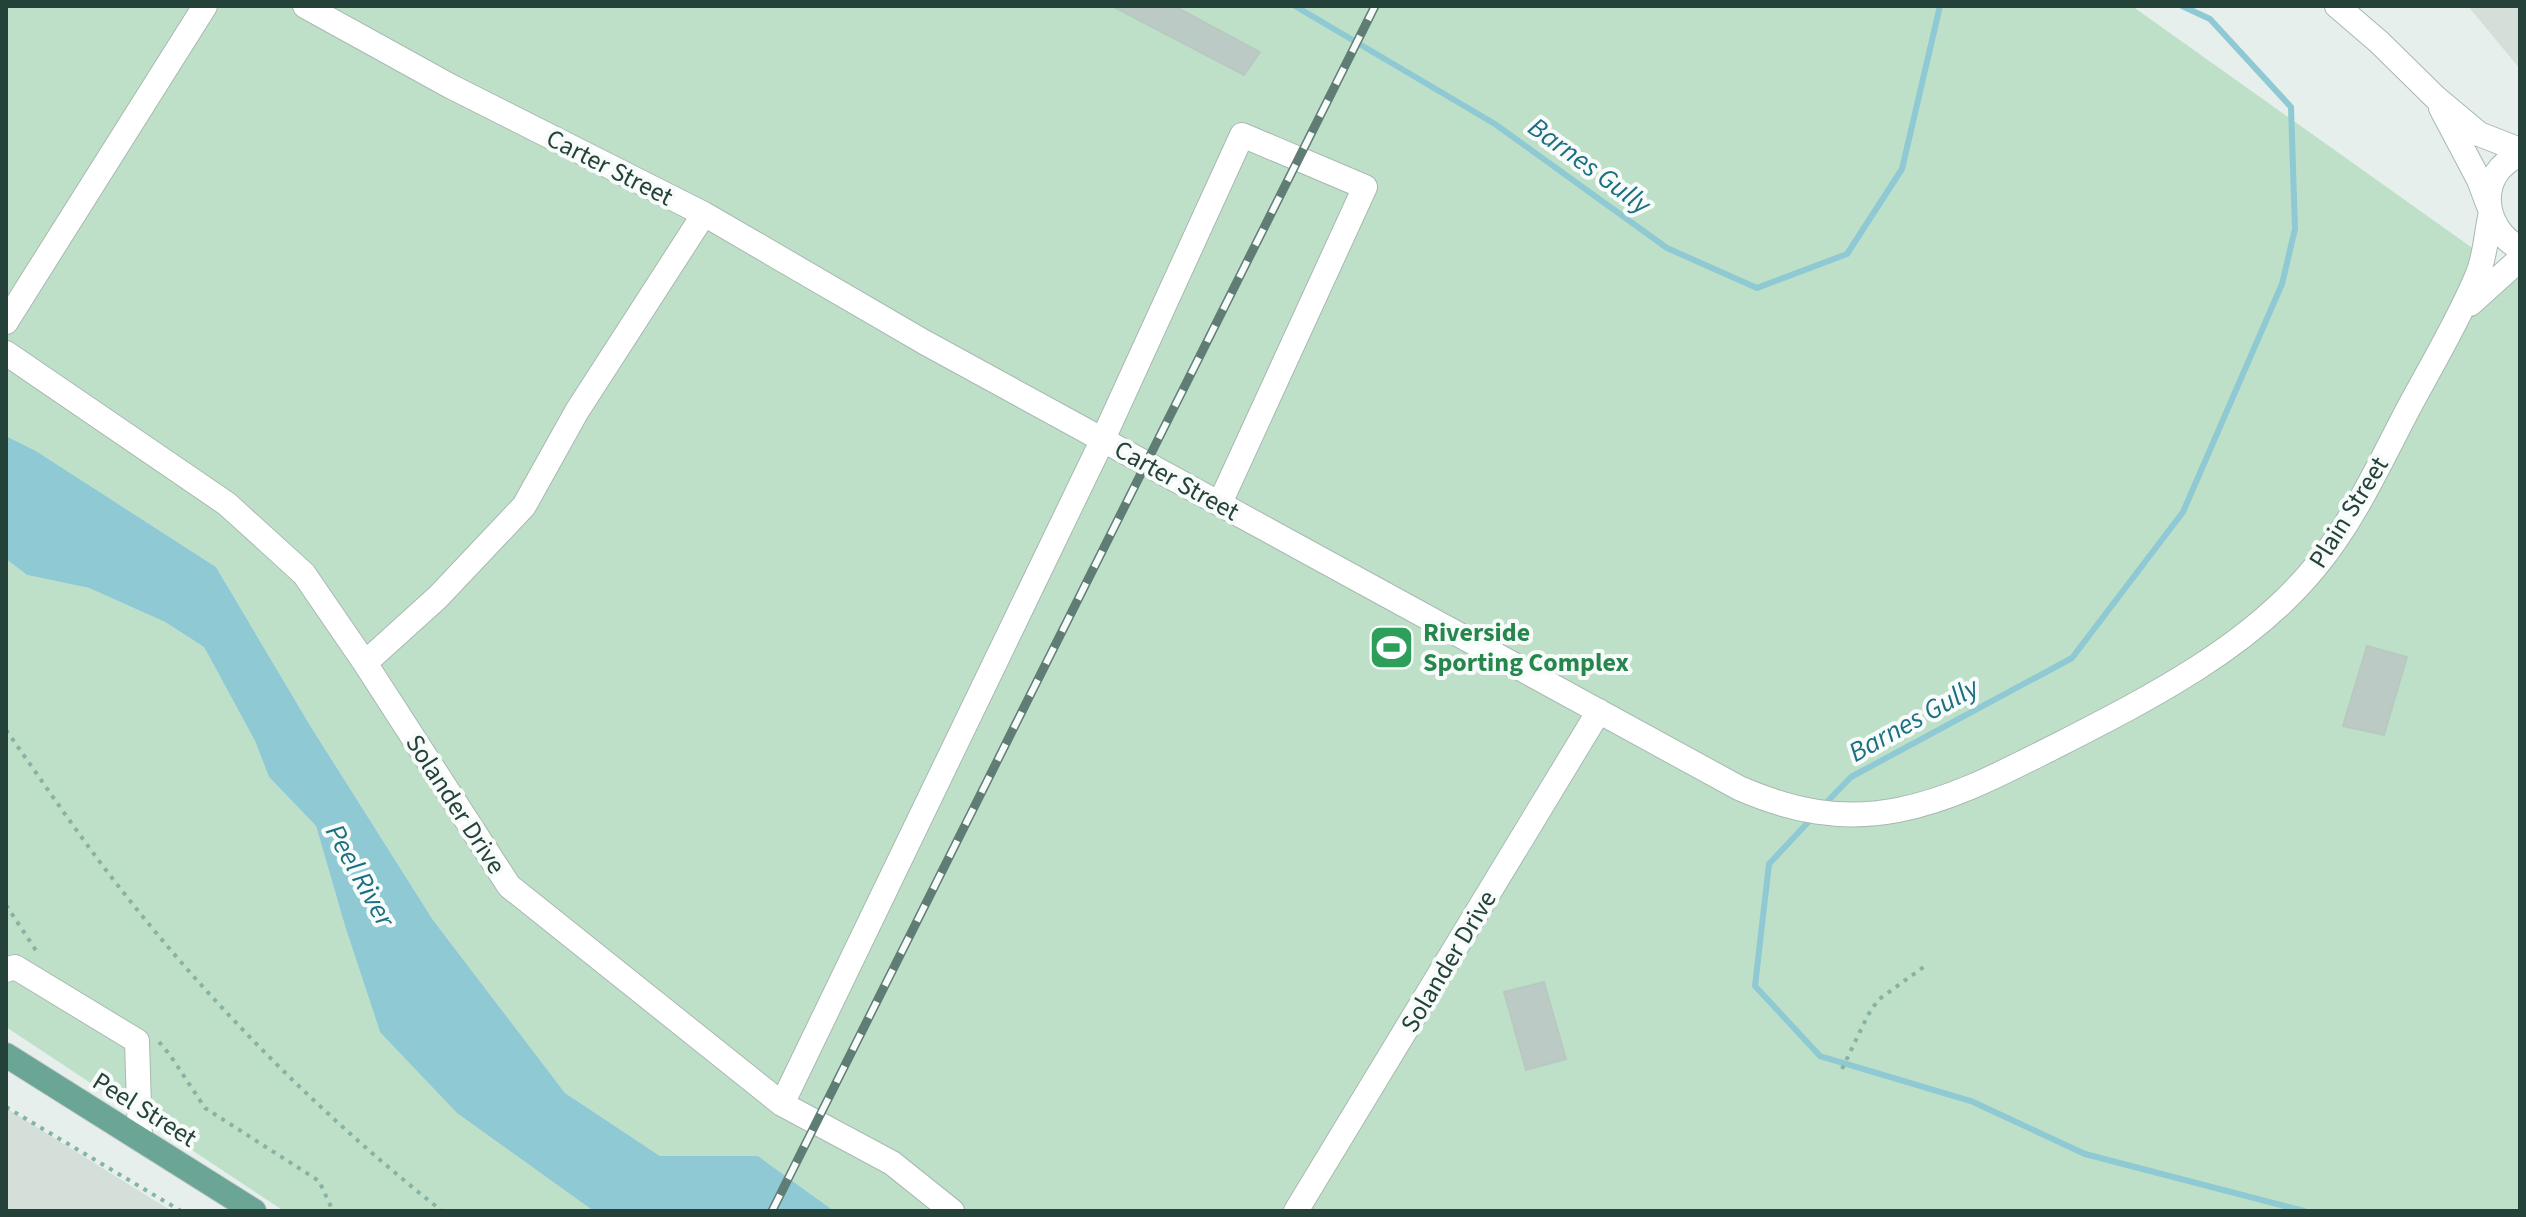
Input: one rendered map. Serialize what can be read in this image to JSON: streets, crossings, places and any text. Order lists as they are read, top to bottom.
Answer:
{
  "streets": {
    "main road": ["Peel Street"],
    "street": ["Carter Street", "Plain Street", "Solander Drive"]
  },
  "crossings": [
    ["Carter Street", "Plain Street"],
    ["Carter Street", "Solander Drive"]
  ],
  "water": ["Barnes Gully", "Peel River"],
  "places": {
    "sports": ["Riverside Sporting Complex"]
  }
}
